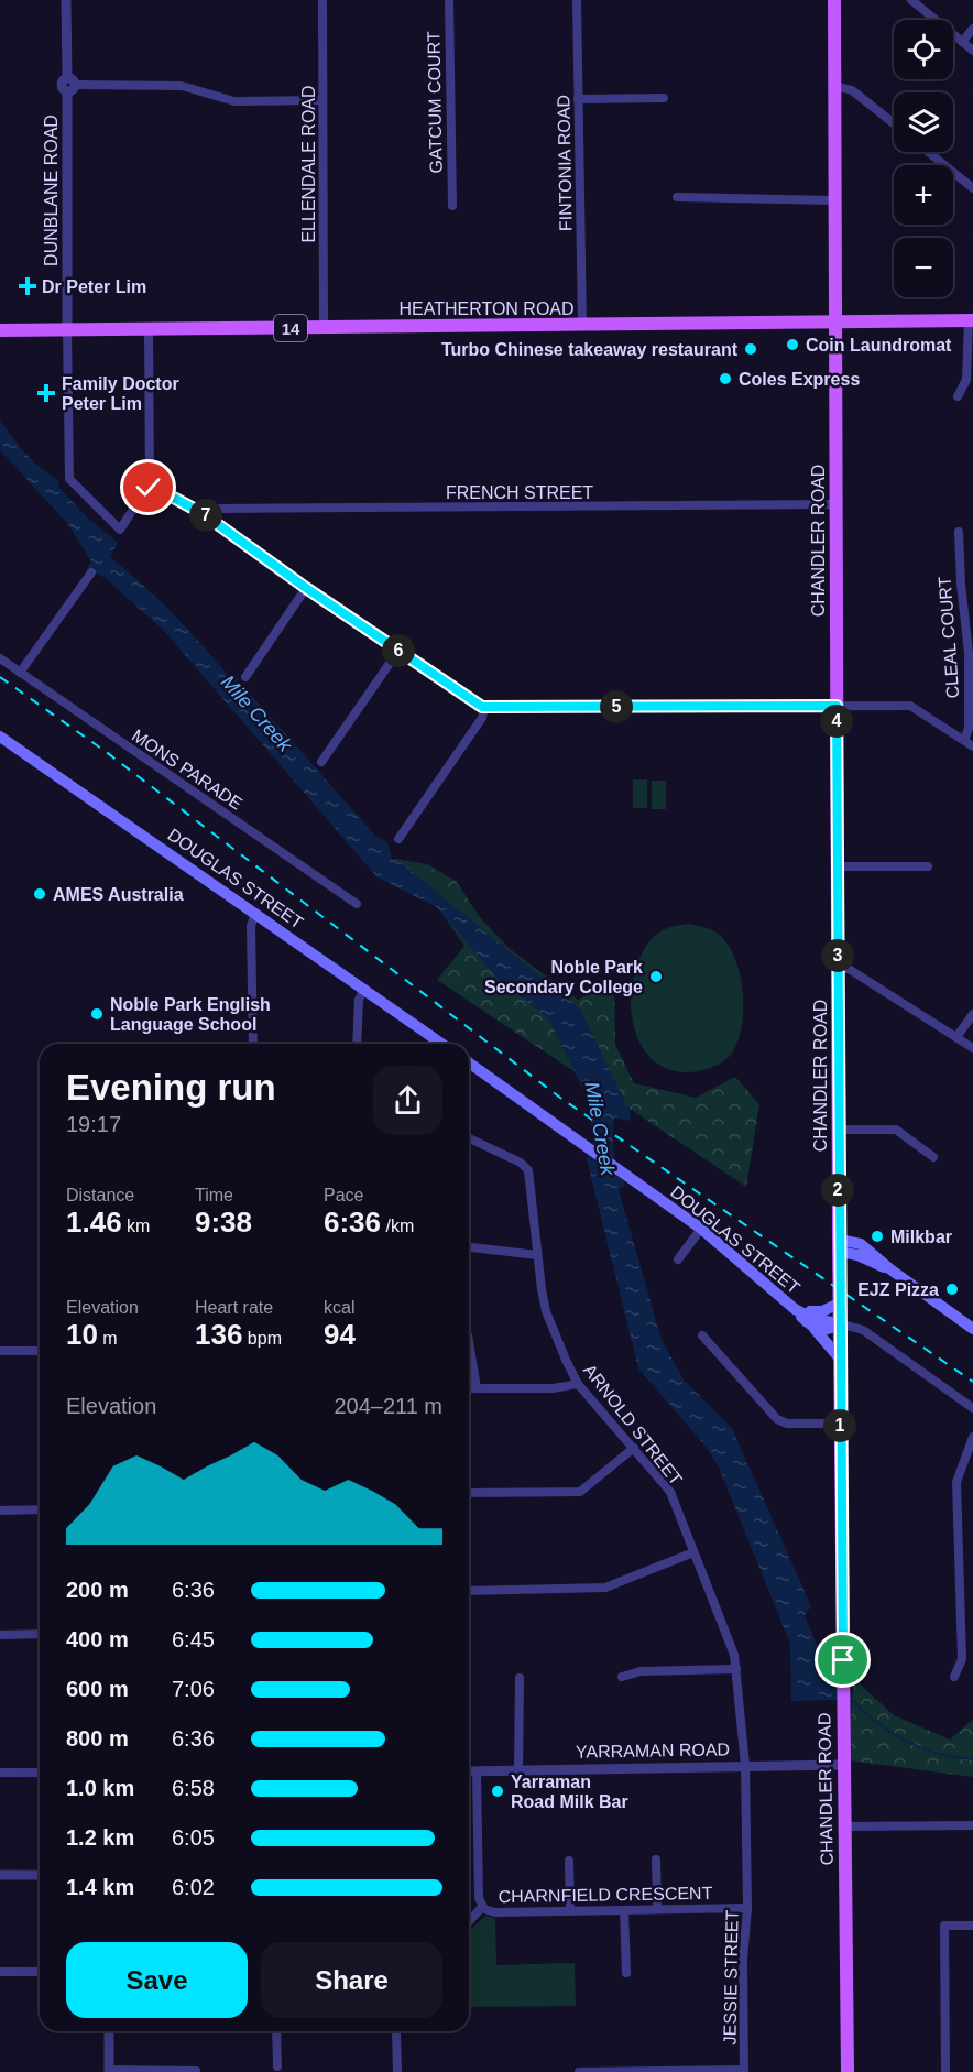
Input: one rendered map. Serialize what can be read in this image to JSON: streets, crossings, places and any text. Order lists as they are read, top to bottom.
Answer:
{
  "streets": {
    "main road": [
      "HEATHERTON ROAD",
      "14",
      "CHANDLER ROAD",
      "DOUGLAS STREET"
    ],
    "street": [
      "GATCUM COURT",
      "FINTONIA ROAD",
      "ELLENDALE ROAD",
      "DUNBLANE ROAD",
      "FRENCH STREET",
      "CLEAL COURT",
      "MONS PARADE",
      "ARNOLD STREET",
      "YARRAMAN ROAD",
      "CHARNFIELD CRESCENT",
      "JESSIE STREET"
    ]
  },
  "crossings": [
    ["FINTONIA ROAD", "HEATHERTON ROAD"],
    ["ELLENDALE ROAD", "HEATHERTON ROAD"],
    ["DUNBLANE ROAD", "HEATHERTON ROAD"],
    ["HEATHERTON ROAD", "CHANDLER ROAD"],
    ["FRENCH STREET", "CHANDLER ROAD"],
    ["CHANDLER ROAD", "DOUGLAS STREET"],
    ["CHANDLER ROAD", "YARRAMAN ROAD"],
    ["ARNOLD STREET", "YARRAMAN ROAD"],
    ["ARNOLD STREET", "JESSIE STREET"],
    ["YARRAMAN ROAD", "CHARNFIELD CRESCENT"],
    ["YARRAMAN ROAD", "JESSIE STREET"],
    ["CHARNFIELD CRESCENT", "JESSIE STREET"]
  ],
  "water": ["Mile Creek"],
  "places": {
    "health": ["Dr Peter Lim", "Family Doctor Peter Lim"],
    "other": [
      "Coin Laundromat",
      "Turbo Chinese takeaway restaurant",
      "Coles Express",
      "AMES Australia",
      "Noble Park Secondary College",
      "Noble Park English Language School",
      "Milkbar",
      "EJZ Pizza",
      "Yarraman Road Milk Bar"
    ]
  },
  "page": {
    "map_buttons": ["+", "−"],
    "pins": [
      "7",
      "6",
      "5",
      "4",
      "3",
      "2",
      "1"
    ],
    "heading": ["Evening run", "19:17"],
    "stats": [
      ["Distance", "1.46 km"],
      ["Time", "9:38"],
      ["Pace", "6:36 /km"],
      ["Elevation", "10 m"],
      ["Heart rate", "136 bpm"],
      ["kcal", "94"]
    ],
    "chart": ["Elevation", "204–211 m"],
    "list": [
      {
        "name": "200 m",
        "note": "6:36"
      },
      {
        "name": "400 m",
        "note": "6:45"
      },
      {
        "name": "600 m",
        "note": "7:06"
      },
      {
        "name": "800 m",
        "note": "6:36"
      },
      {
        "name": "1.0 km",
        "note": "6:58"
      },
      {
        "name": "1.2 km",
        "note": "6:05"
      },
      {
        "name": "1.4 km",
        "note": "6:02"
      }
    ],
    "buttons": ["Save", "Share"]
  }
}
